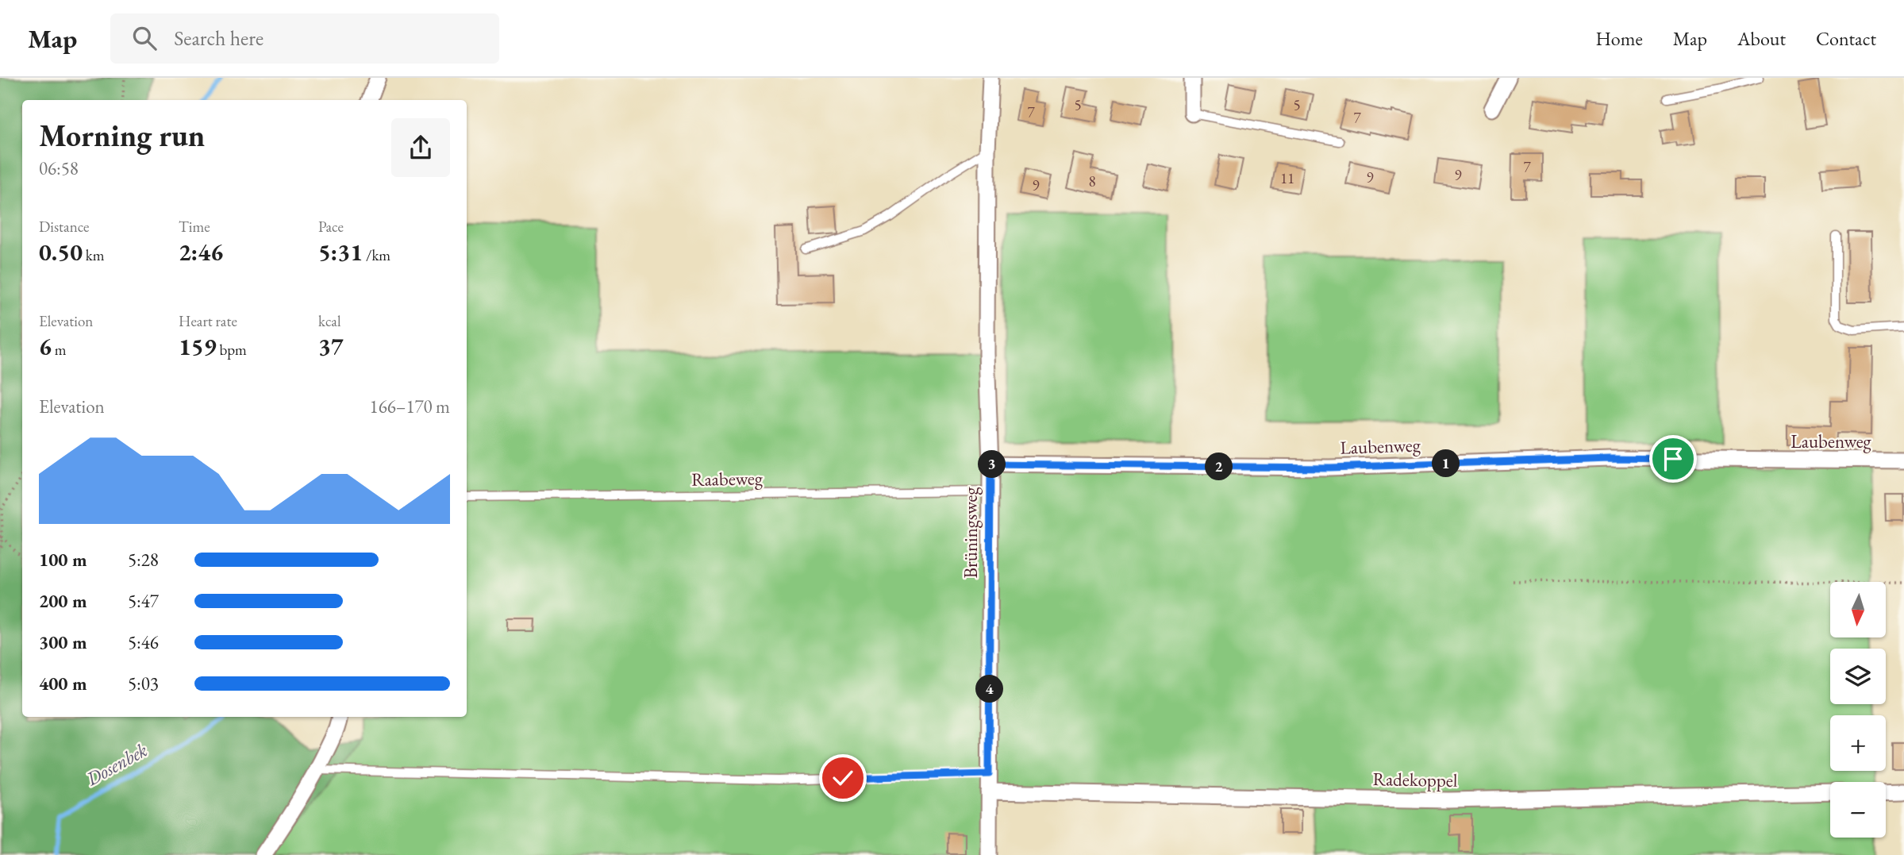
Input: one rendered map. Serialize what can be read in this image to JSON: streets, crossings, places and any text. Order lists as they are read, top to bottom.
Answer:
{
  "streets": {
    "street": ["Laubenweg", "Brüningsweg", "Radekoppel"],
    "lane": ["Raabeweg"]
  },
  "crossings": [
    ["Laubenweg", "Brüningsweg"],
    ["Raabeweg", "Brüningsweg"],
    ["Brüningsweg", "Radekoppel"]
  ],
  "water": ["Dosenbek"],
  "house_numbers": [
    "5",
    "5",
    "7",
    "7",
    "7",
    "9",
    "9",
    "11",
    "8",
    "9"
  ],
  "north": "bottom",
  "page": {
    "header": "Map",
    "search": "Search here",
    "nav": [
      "Home",
      "Map",
      "About",
      "Contact"
    ],
    "heading": ["Morning run", "06:58"],
    "stats": [
      ["Distance", "0.50 km"],
      ["Time", "2:46"],
      ["Pace", "5:31 /km"],
      ["Elevation", "6 m"],
      ["Heart rate", "159 bpm"],
      ["kcal", "37"]
    ],
    "chart": ["Elevation", "166–170 m"],
    "pins": [
      "1",
      "3",
      "2",
      "4"
    ],
    "list": [
      {
        "name": "100 m",
        "note": "5:28"
      },
      {
        "name": "200 m",
        "note": "5:47"
      },
      {
        "name": "300 m",
        "note": "5:46"
      },
      {
        "name": "400 m",
        "note": "5:03"
      }
    ],
    "map_buttons": ["+", "−"]
  }
}
